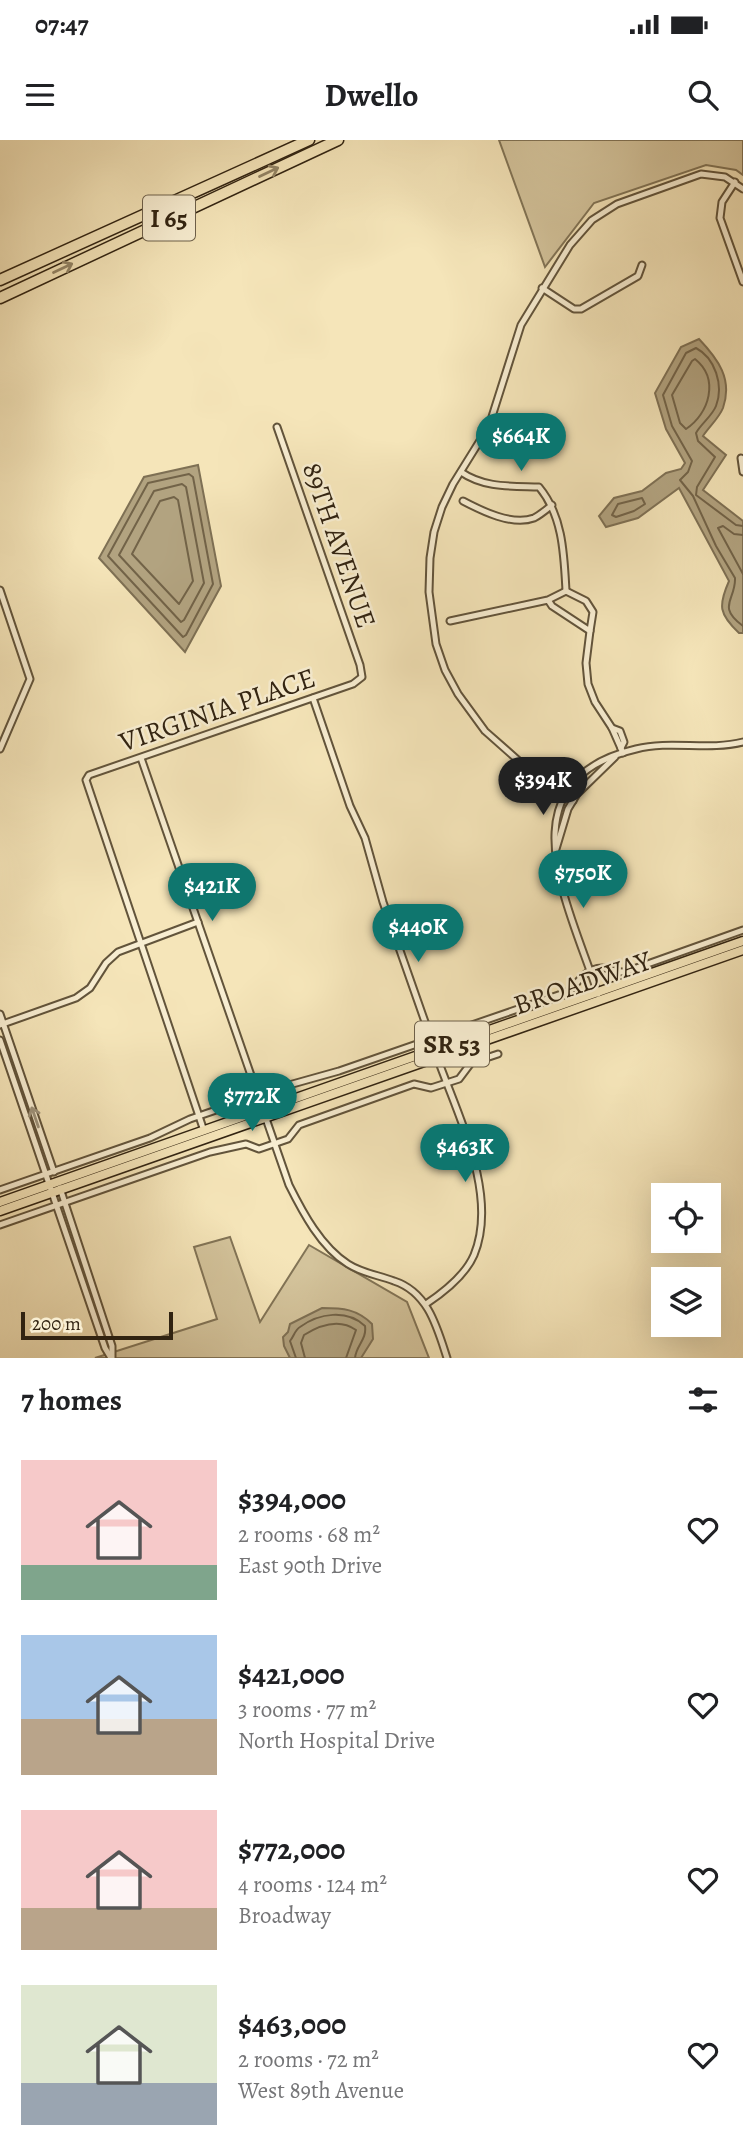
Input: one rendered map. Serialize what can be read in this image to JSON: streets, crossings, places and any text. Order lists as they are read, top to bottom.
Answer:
{
  "streets": {
    "highway": ["I 65"],
    "main road": ["BROADWAY", "SR 53"],
    "street": ["89TH AVENUE", "VIRGINIA PLACE"]
  },
  "crossings": [
    ["89TH AVENUE", "VIRGINIA PLACE"]
  ],
  "scale_bar": "200 m",
  "page": {
    "status": "07:47",
    "header": "Dwello",
    "price": [
      "$664K",
      "$394K",
      "$750K",
      "$421K",
      "$440K",
      "$772K",
      "$463K"
    ],
    "scale": "200 m",
    "heading": "7 homes",
    "list": [
      {
        "name": "$394,000",
        "note": "2 rooms · 68 m² · East 90th Drive"
      },
      {
        "name": "$421,000",
        "note": "3 rooms · 77 m² · North Hospital Drive"
      },
      {
        "name": "$772,000",
        "note": "4 rooms · 124 m² · Broadway"
      },
      {
        "name": "$463,000",
        "note": "2 rooms · 72 m² · West 89th Avenue"
      }
    ]
  }
}
